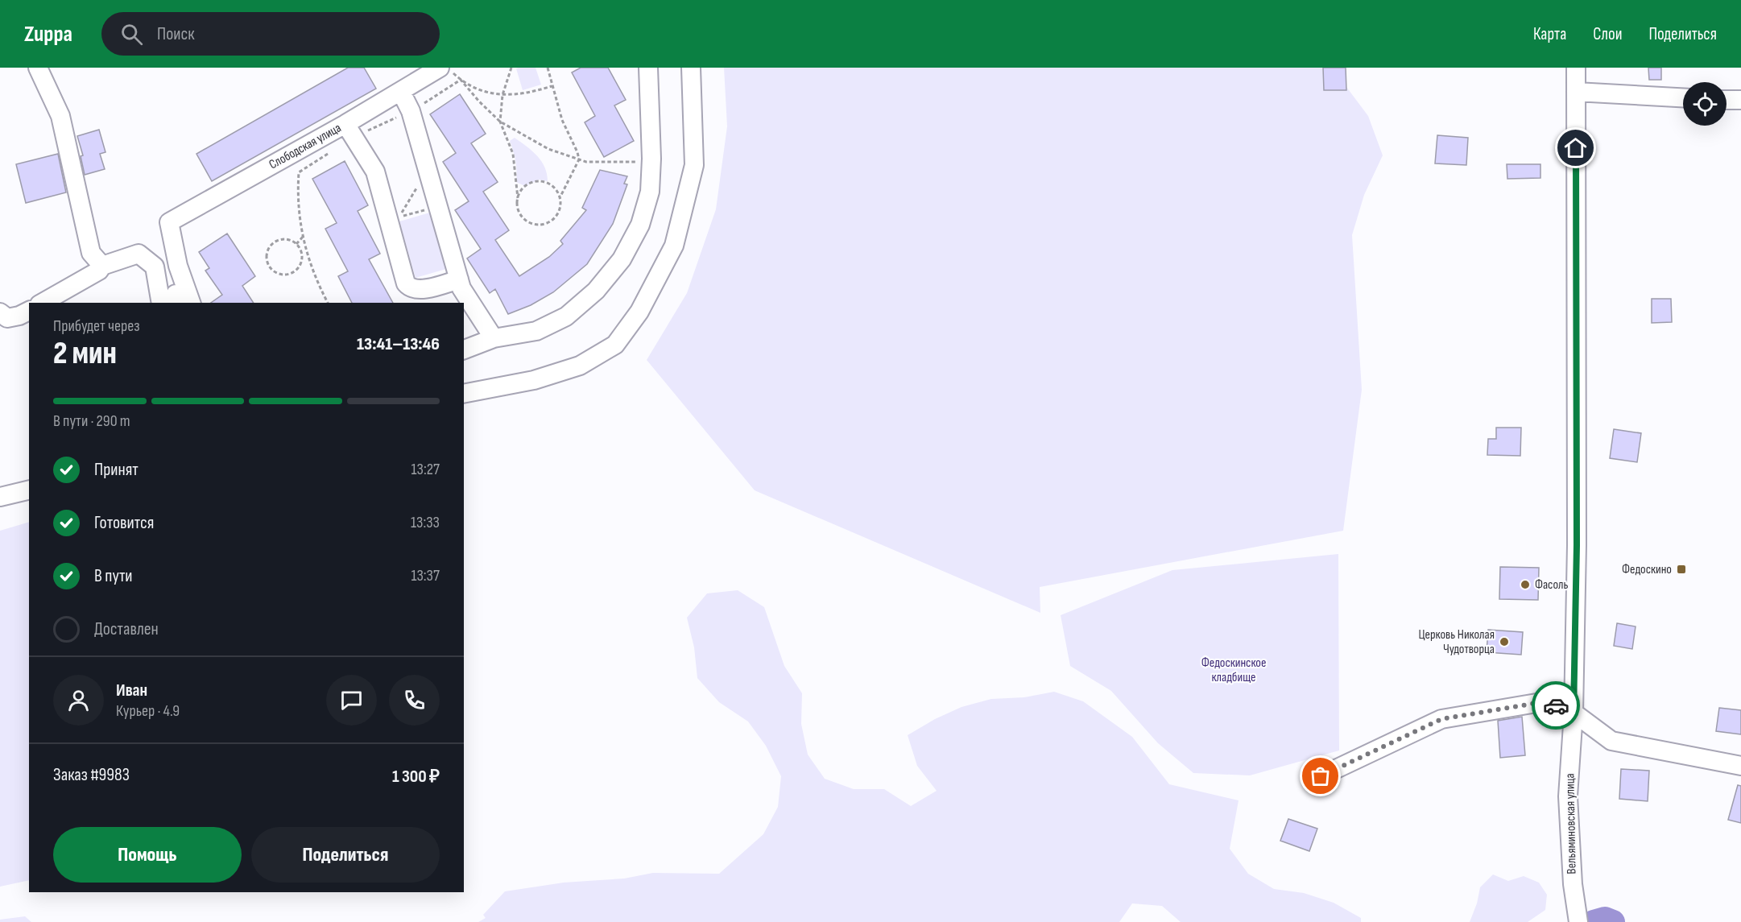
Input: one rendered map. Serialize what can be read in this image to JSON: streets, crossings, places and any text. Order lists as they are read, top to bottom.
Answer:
{
  "streets": {
    "street": ["Слободская улица", "Вельяминовская улица"]
  },
  "parks": ["Федоскинское кладбище"],
  "places": {
    "transit": ["Федоскино"],
    "other": ["Фасоль", "Церковь Николая Чудотворца"]
  },
  "page": {
    "header": "Zuppa",
    "search": "Поиск",
    "nav": ["Карта", "Слои", "Поделиться"],
    "heading": ["2 мин", "Прибудет через", "13:41–13:46"],
    "panel": [
      "Иван",
      "Курьер · 4.9",
      "Заказ #9983",
      "1 300 ₽"
    ],
    "bar": "В пути · 290 m",
    "list": [
      ["Принят", "13:27"],
      ["Готовится", "13:33"],
      ["В пути", "13:37"],
      "Доставлен"
    ],
    "buttons": ["Помощь", "Поделиться"]
  }
}
